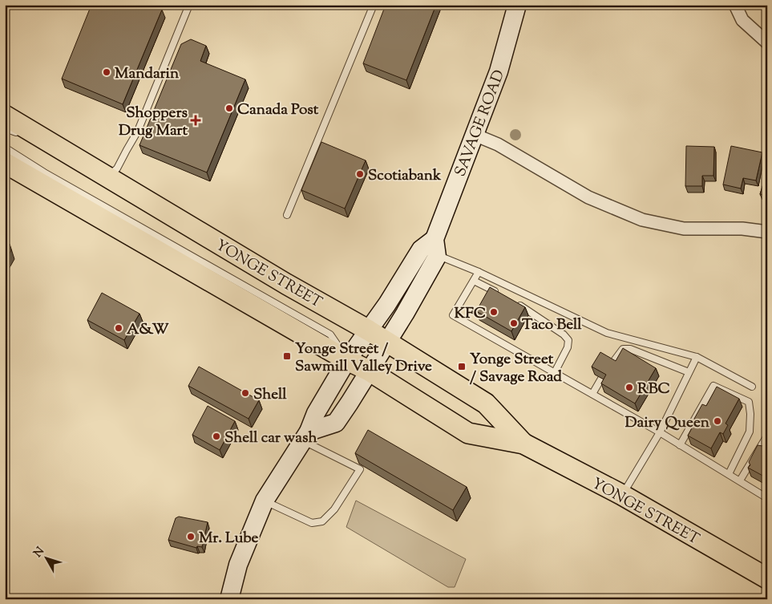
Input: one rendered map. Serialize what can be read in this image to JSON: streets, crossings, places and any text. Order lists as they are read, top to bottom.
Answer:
{
  "streets": {
    "main road": ["YONGE STREET"],
    "street": ["SAVAGE ROAD"]
  },
  "crossings": [
    ["SAVAGE ROAD", "YONGE STREET"]
  ],
  "places": {
    "other": [
      "Mandarin",
      "Canada Post",
      "Scotiabank",
      "KFC",
      "Taco Bell",
      "A&W",
      "RBC",
      "Shell",
      "Dairy Queen",
      "Shell car wash",
      "Mr. Lube"
    ],
    "health": ["Shoppers Drug Mart"],
    "transit": ["Yonge Street / Sawmill Valley Drive", "Yonge Street / Savage Road"]
  },
  "north": "top left"
}
